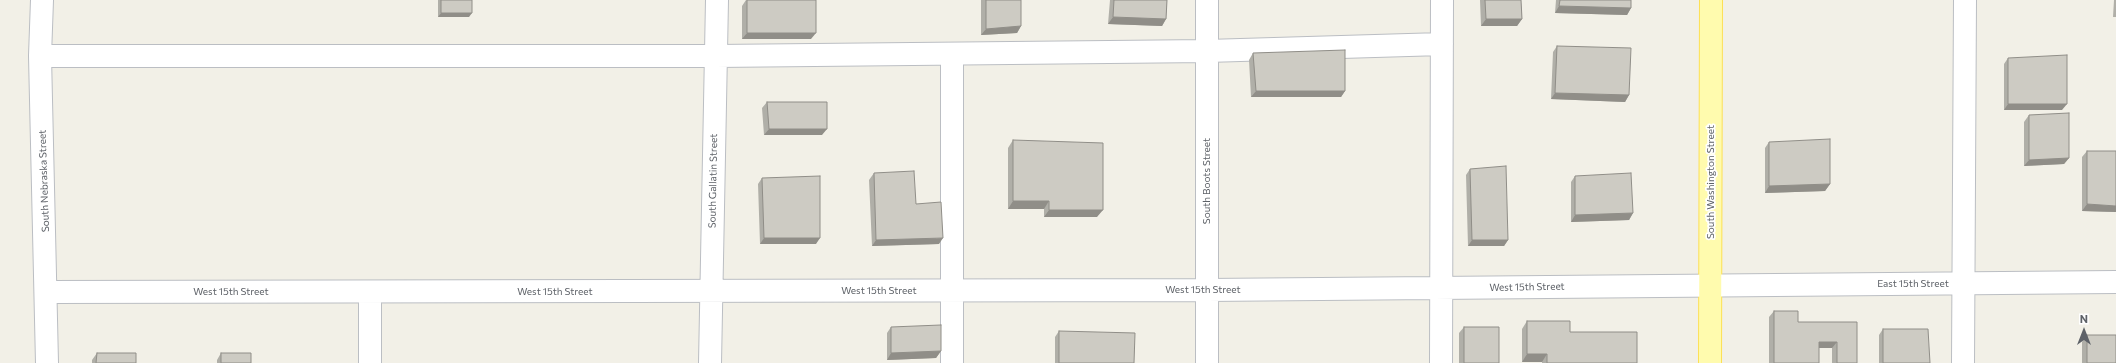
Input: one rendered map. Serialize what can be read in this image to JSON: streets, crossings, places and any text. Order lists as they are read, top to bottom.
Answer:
{
  "streets": {
    "main road": ["South Washington Street"],
    "street": [
      "South Nebraska Street",
      "South Gallatin Street",
      "South Boots Street",
      "East 15th Street",
      "West 15th Street"
    ]
  },
  "crossings": [
    ["South Nebraska Street", "West 15th Street"],
    ["South Gallatin Street", "West 15th Street"],
    ["South Boots Street", "West 15th Street"],
    ["South Washington Street", "East 15th Street"],
    ["South Washington Street", "West 15th Street"],
    ["East 15th Street", "West 15th Street"]
  ],
  "north": "top"
}
